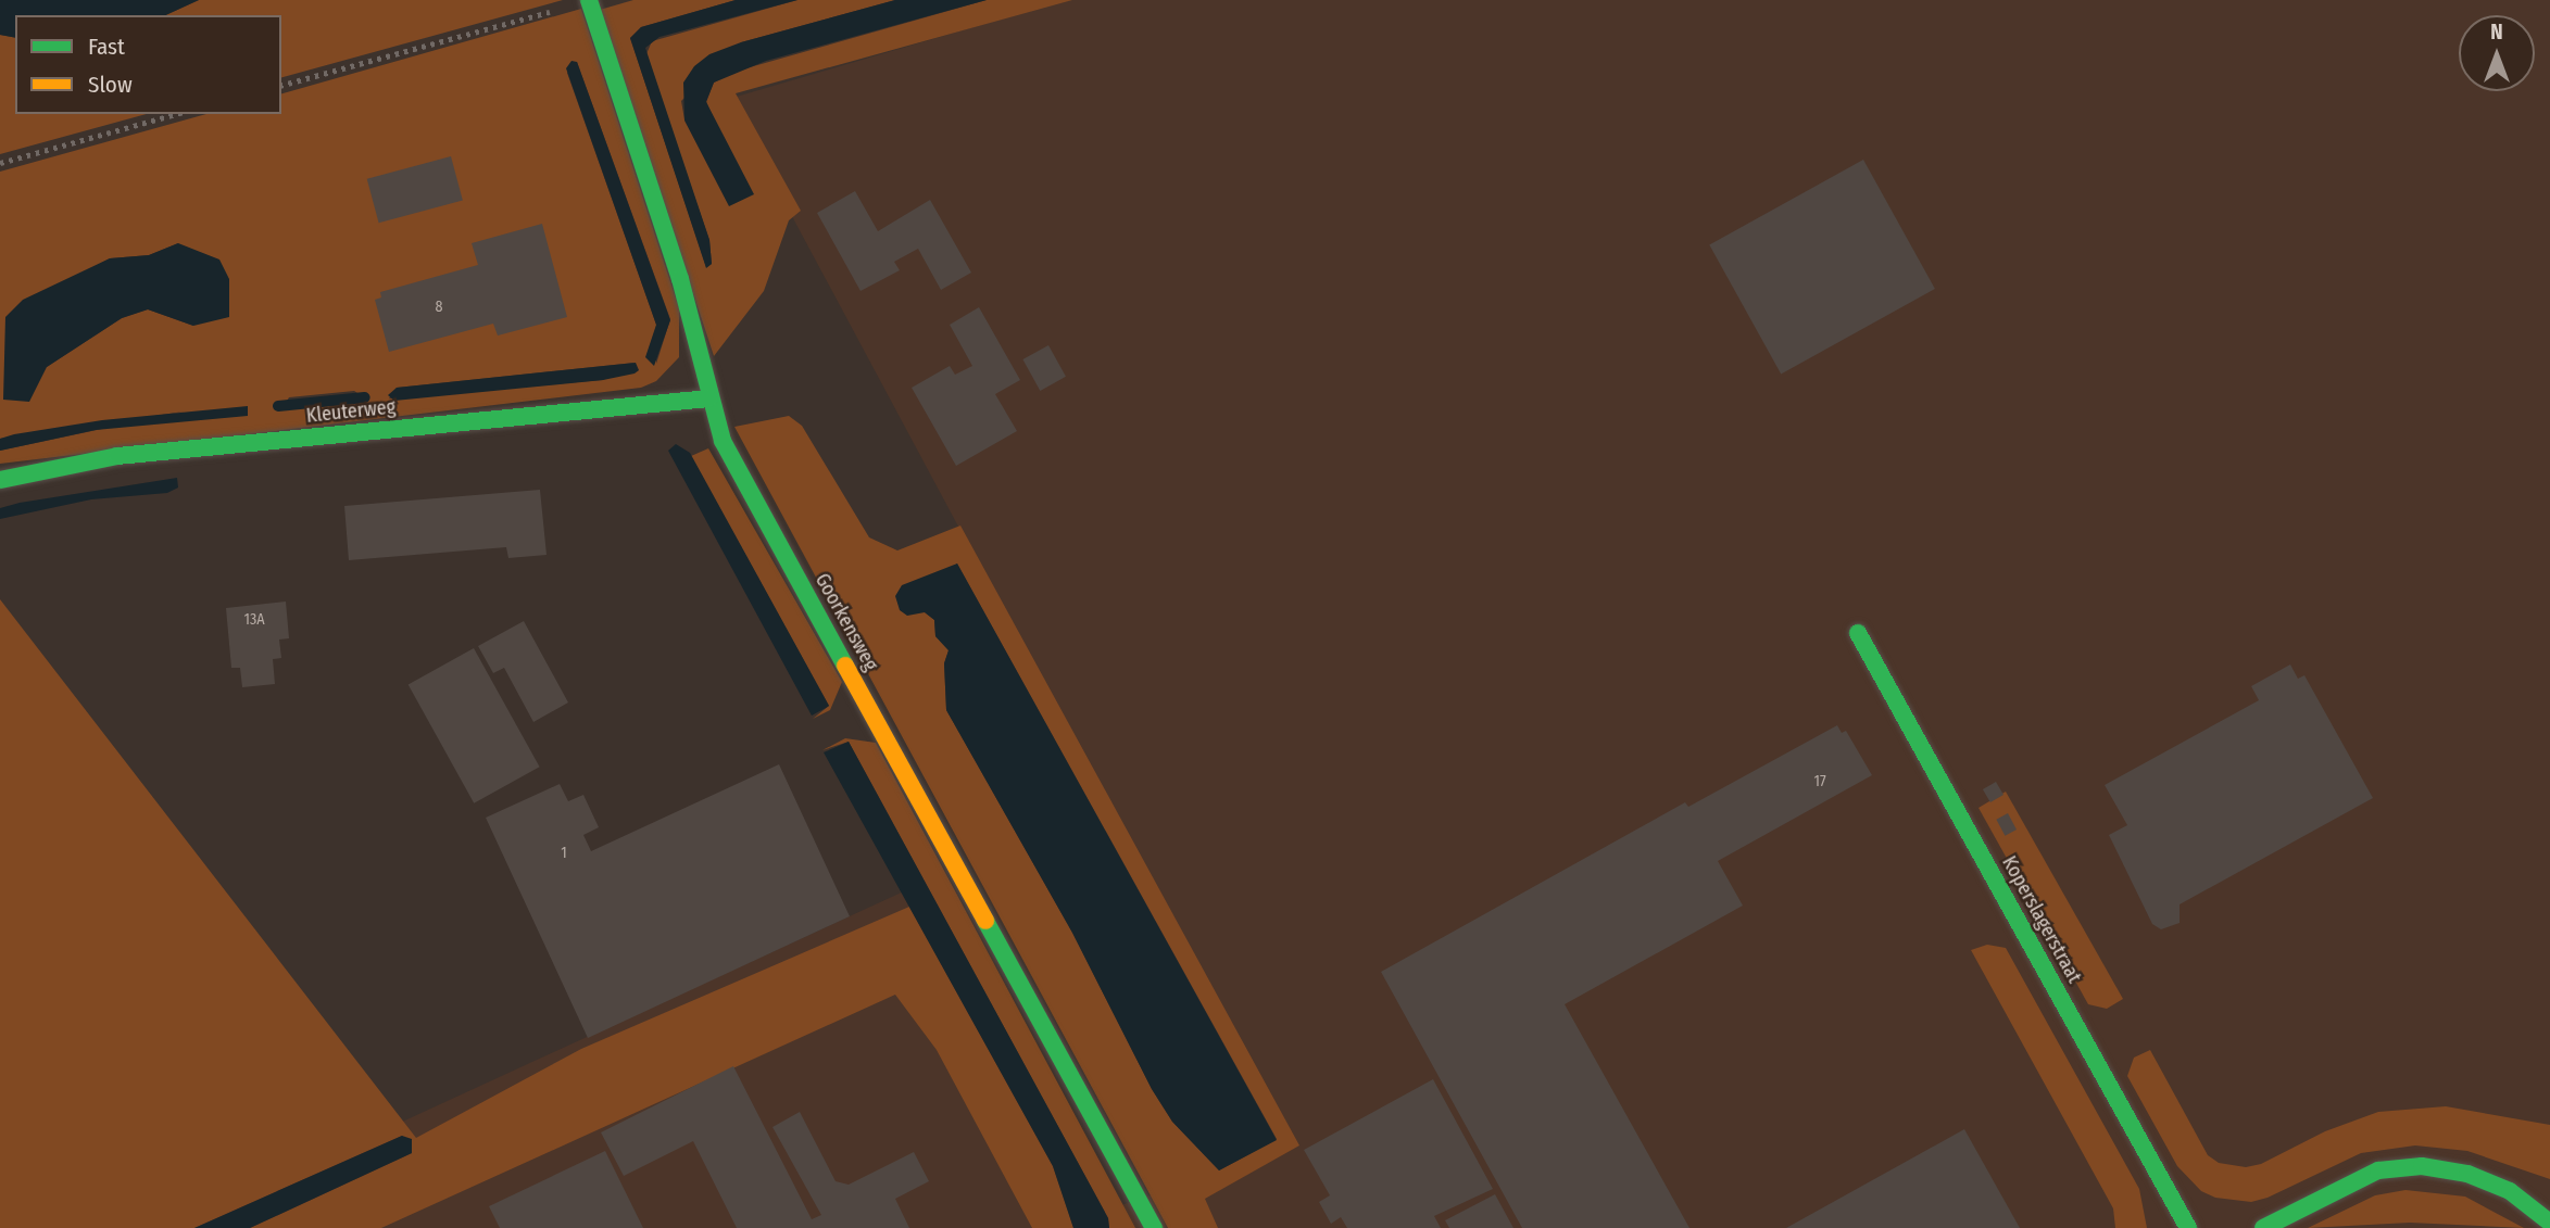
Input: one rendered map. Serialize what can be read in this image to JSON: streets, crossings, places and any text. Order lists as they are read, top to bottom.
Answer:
{
  "streets": {
    "street": ["Kleuterweg", "Goorkensweg", "Koperslagerstraat"]
  },
  "crossings": [
    ["Kleuterweg", "Goorkensweg"]
  ],
  "house_numbers": [
    "8",
    "13A",
    "17",
    "1"
  ],
  "legend": ["Fast", "Slow"],
  "north": "top"
}
